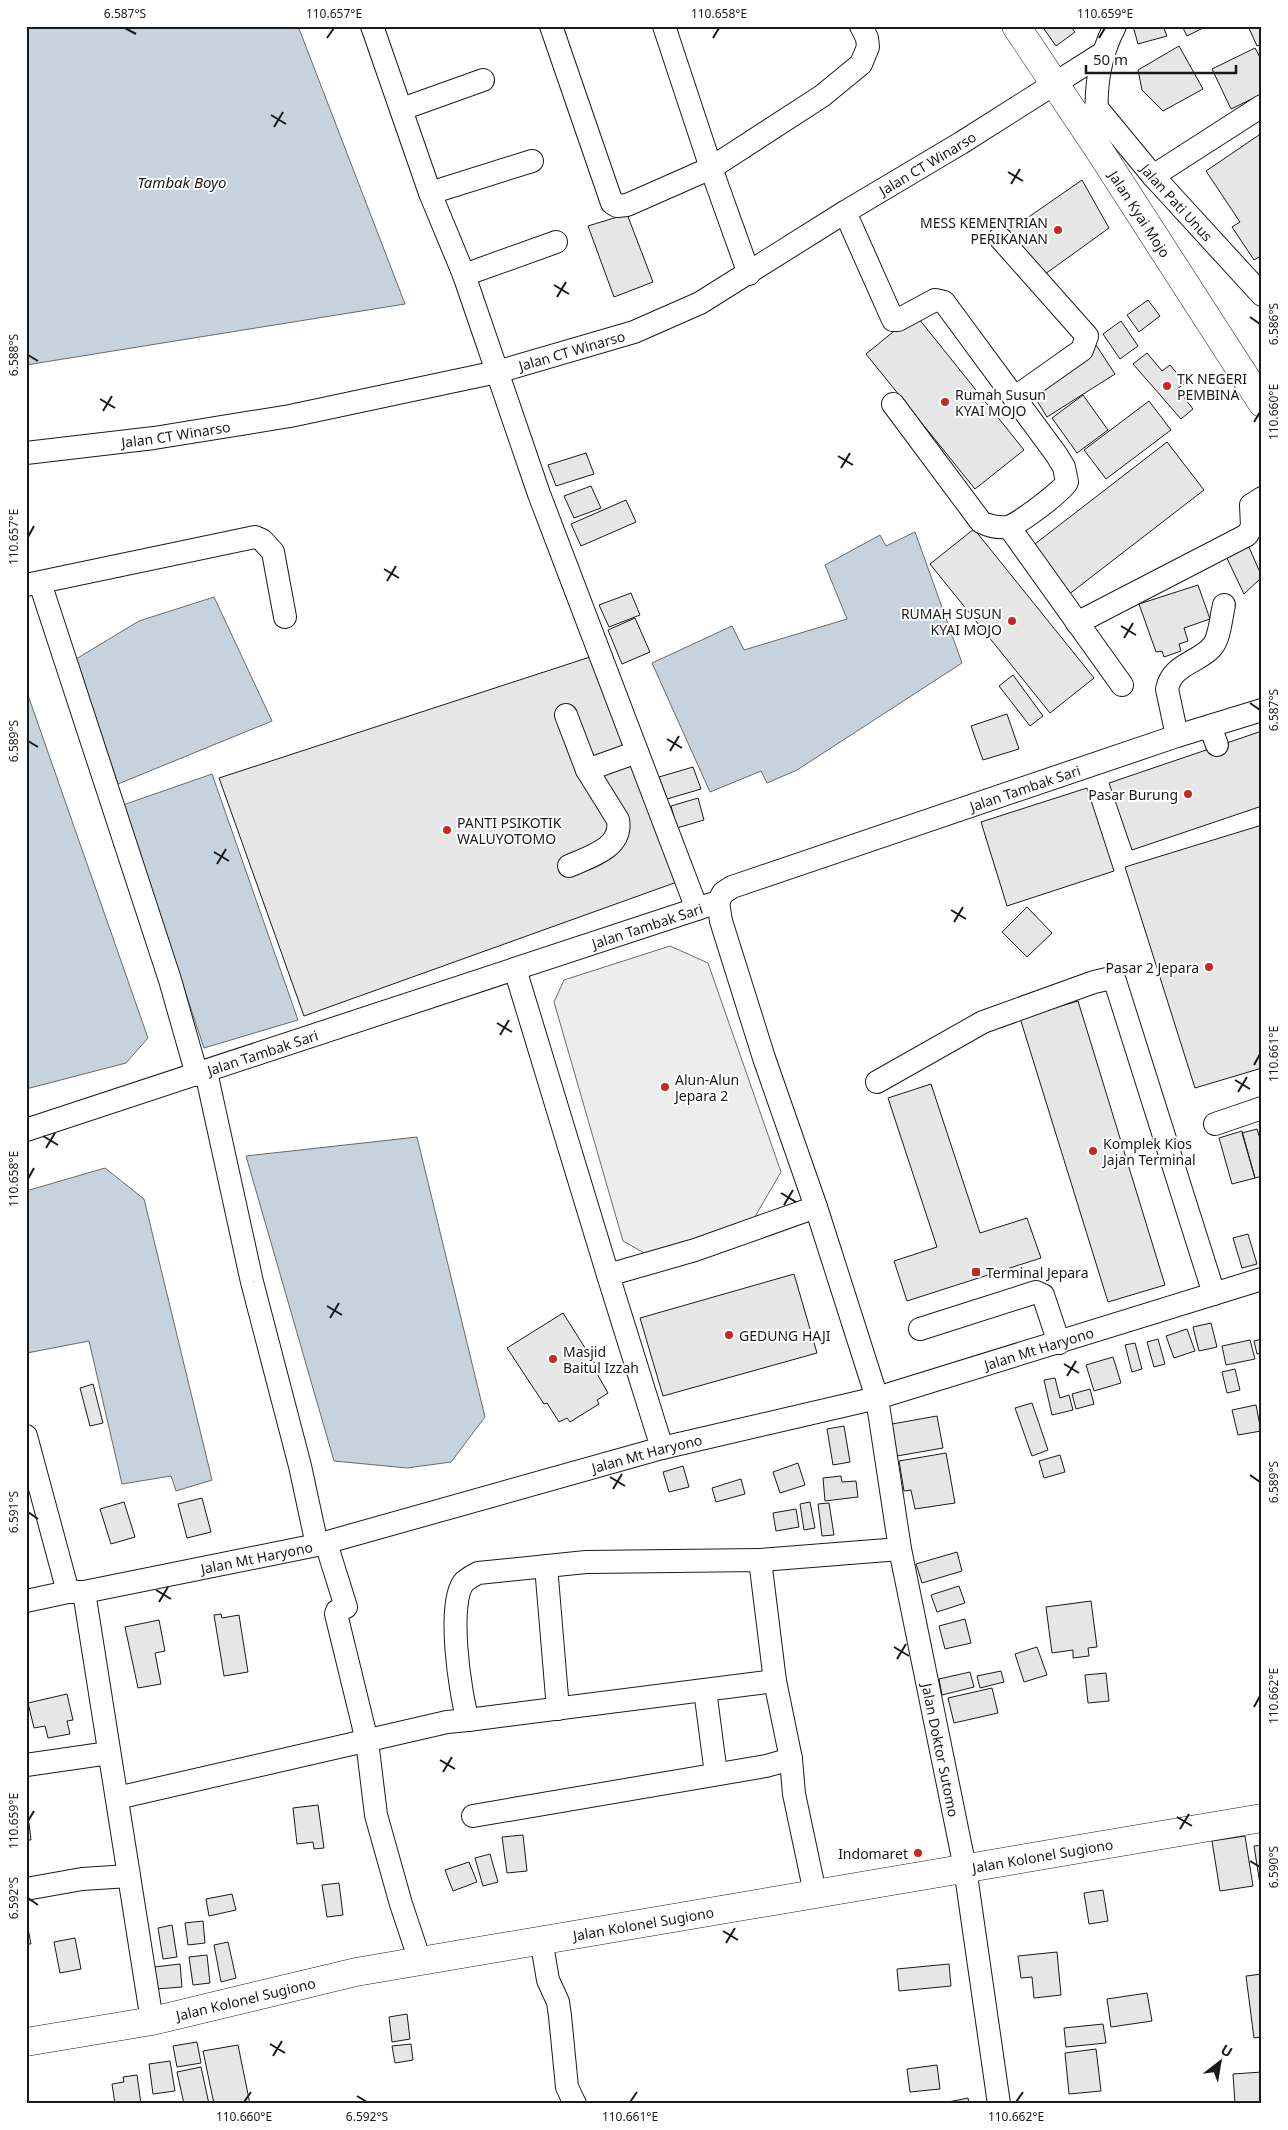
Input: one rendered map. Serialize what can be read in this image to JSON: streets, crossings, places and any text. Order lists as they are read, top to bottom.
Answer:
{
  "streets": {
    "main road": ["Jalan Kyai Mojo", "Jalan Kolonel Sugiono"],
    "street": [
      "Jalan CT Winarso",
      "Jalan Pati Unus",
      "Jalan Tambak Sari",
      "Jalan Mt Haryono",
      "Jalan Doktor Sutomo"
    ]
  },
  "crossings": [
    ["Jalan CT Winarso", "Jalan Kyai Mojo"],
    ["Jalan CT Winarso", "Jalan Doktor Sutomo"],
    ["Jalan Tambak Sari", "Jalan Doktor Sutomo"],
    ["Jalan Mt Haryono", "Jalan Doktor Sutomo"],
    ["Jalan Doktor Sutomo", "Jalan Kolonel Sugiono"]
  ],
  "water": ["Tambak Boyo"],
  "places": {
    "other": [
      "MESS KEMENTRIAN PERIKANAN",
      "TK NEGERI PEMBINA",
      "Rumah Susun KYAI MOJO",
      "RUMAH SUSUN KYAI MOJO",
      "Pasar Burung",
      "PANTI PSIKOTIK WALUYOTOMO",
      "Pasar 2 Jepara",
      "Alun-Alun Jepara 2",
      "Komplek Kios Jajan Terminal",
      "GEDUNG HAJI",
      "Masjid Baitul Izzah",
      "Indomaret"
    ],
    "transit": ["Terminal Jepara"]
  },
  "scale_bar": "50 m",
  "north": "top right",
  "coordinates": [
    "6.587°S",
    "110.657°E",
    "110.658°E",
    "110.659°E",
    "6.586°S",
    "6.588°S",
    "110.660°E",
    "6.589°S",
    "110.661°E",
    "6.591°S",
    "110.662°E",
    "6.590°S",
    "6.592°S"
  ]
}
